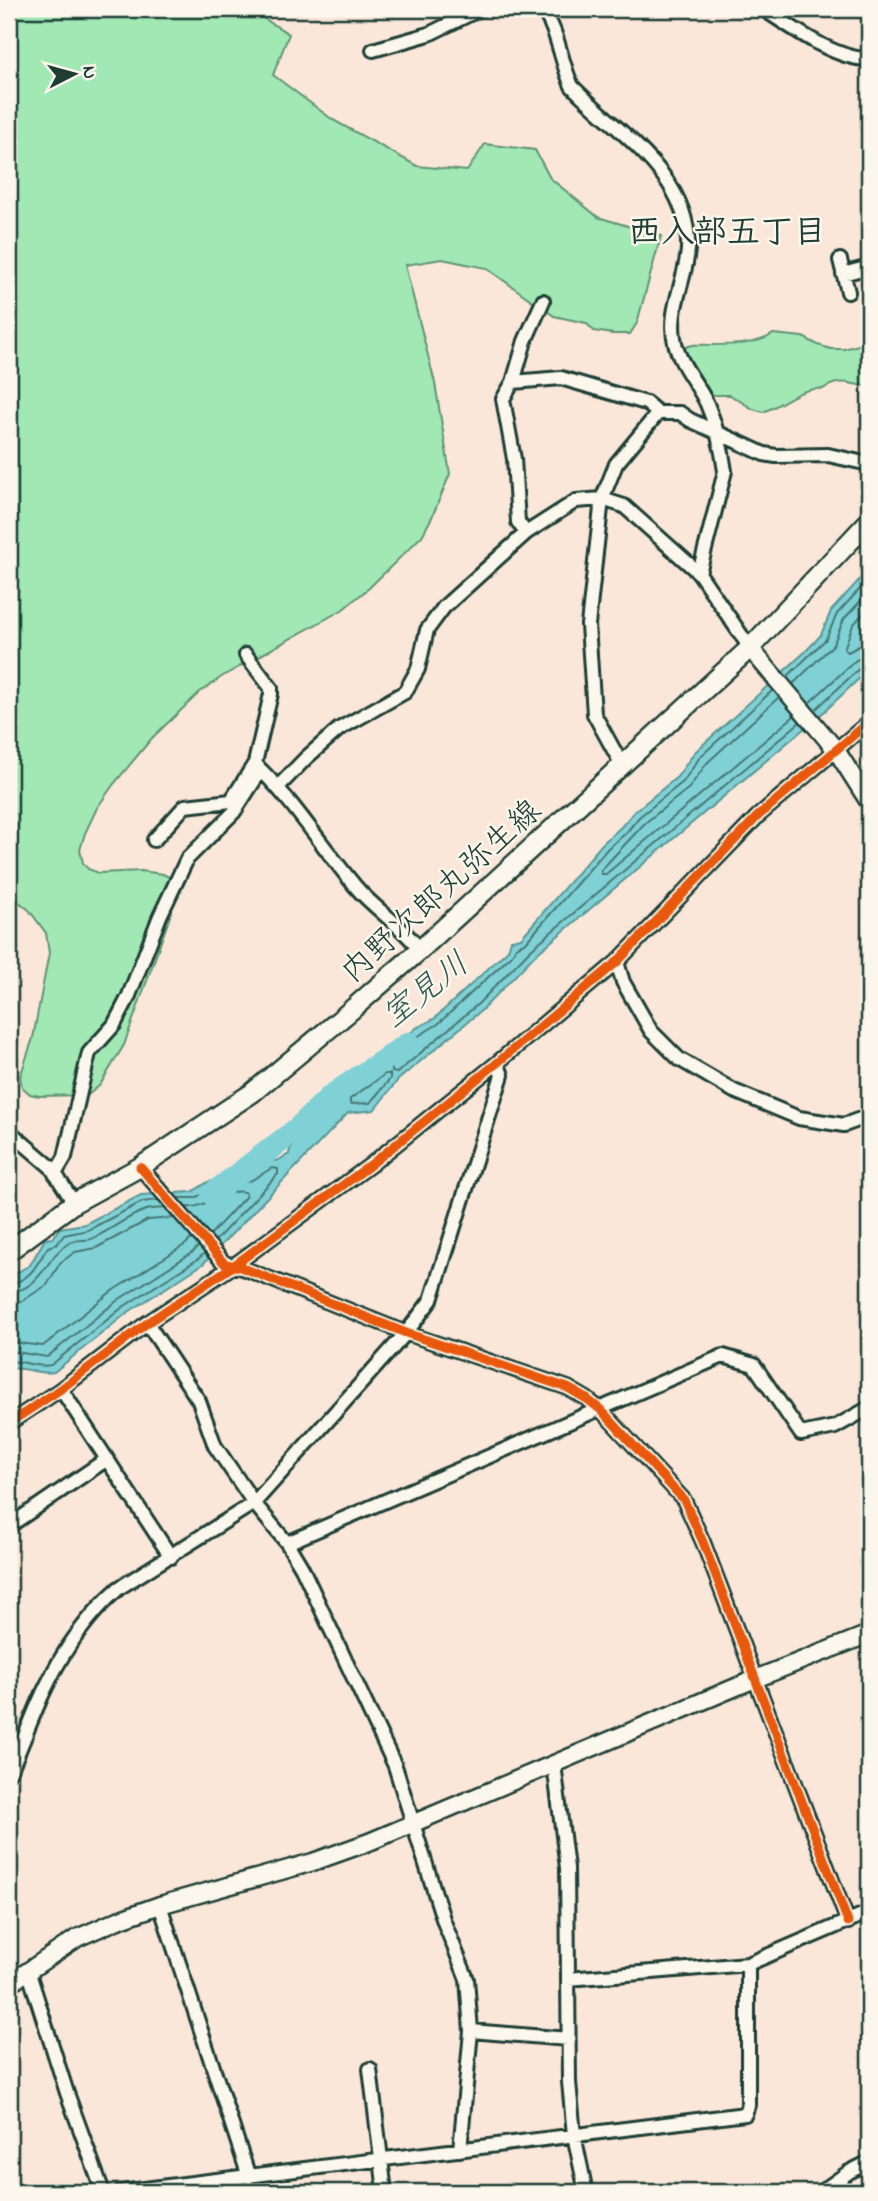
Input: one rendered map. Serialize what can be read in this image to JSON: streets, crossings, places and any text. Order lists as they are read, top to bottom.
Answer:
{
  "streets": {
    "main road": ["内野次郎丸弥生線"]
  },
  "districts": ["西入部五丁目"],
  "water": ["室見川"],
  "north": "right"
}
